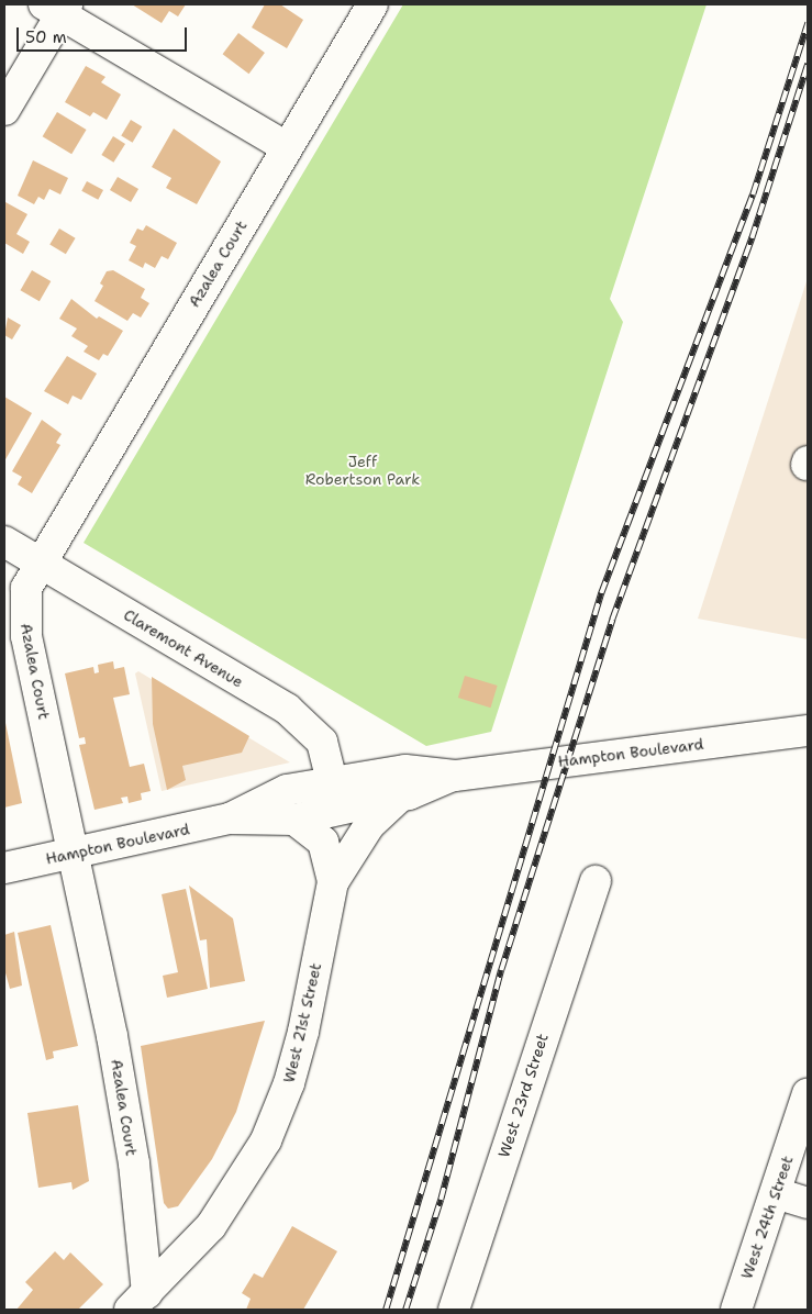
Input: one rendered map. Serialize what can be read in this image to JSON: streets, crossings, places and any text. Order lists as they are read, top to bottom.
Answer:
{
  "streets": {
    "street": [
      "Azalea Court",
      "Claremont Avenue",
      "Hampton Boulevard",
      "West 21st Street",
      "West 23rd Street",
      "West 24th Street"
    ]
  },
  "crossings": [
    ["Azalea Court", "Claremont Avenue"],
    ["Azalea Court", "Hampton Boulevard"],
    ["Azalea Court", "West 21st Street"],
    ["Claremont Avenue", "Hampton Boulevard"],
    ["Hampton Boulevard", "West 21st Street"]
  ],
  "parks": ["Jeff Robertson Park"],
  "scale_bar": "50 m"
}
